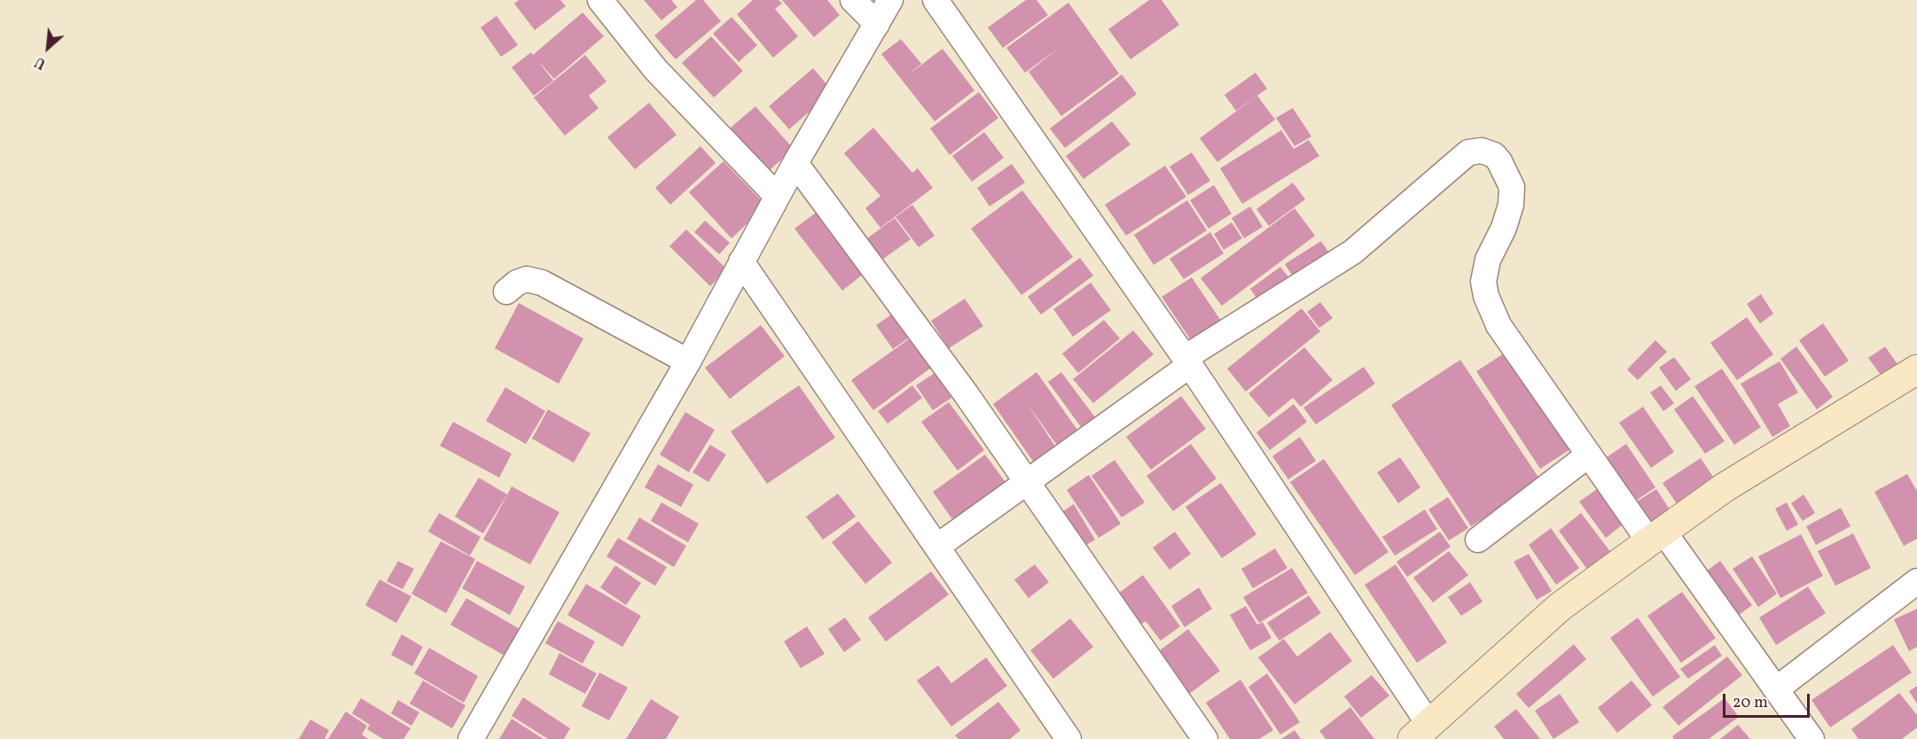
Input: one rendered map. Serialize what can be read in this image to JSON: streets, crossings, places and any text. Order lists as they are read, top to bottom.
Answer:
{
  "scale_bar": "20 m",
  "north": "bottom left"
}
